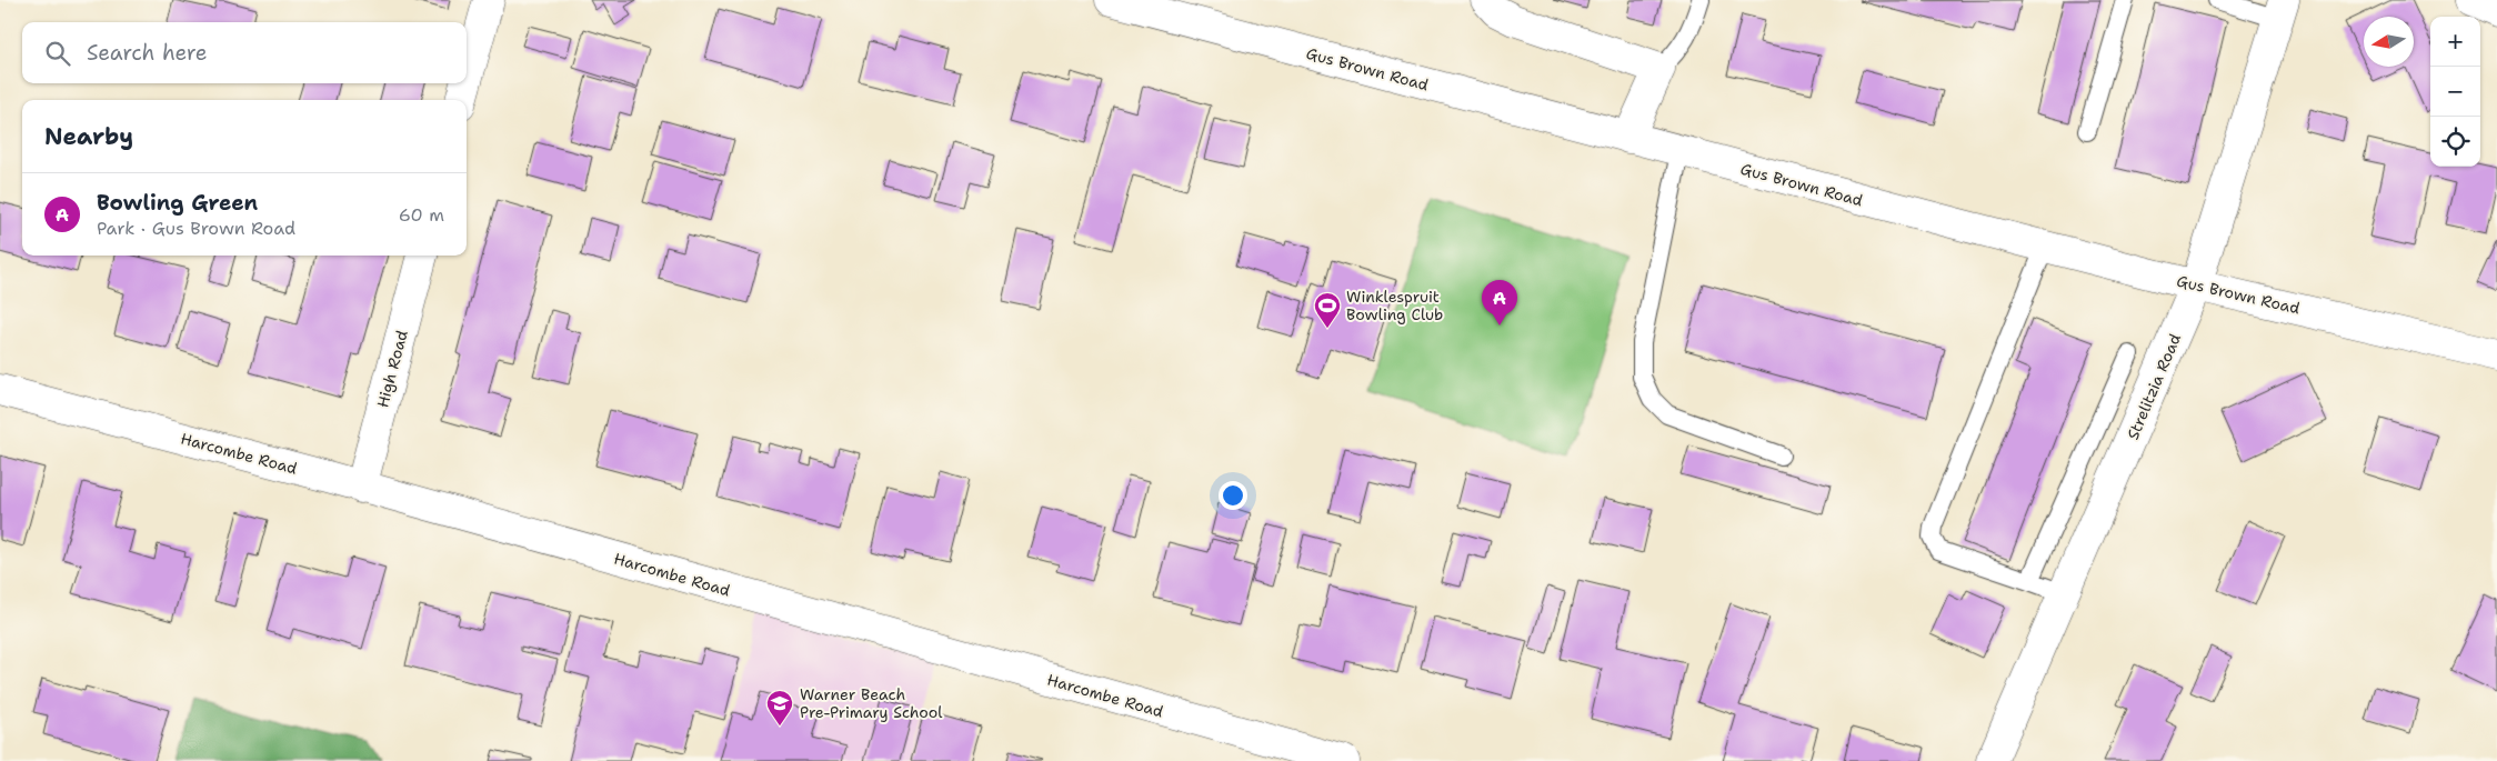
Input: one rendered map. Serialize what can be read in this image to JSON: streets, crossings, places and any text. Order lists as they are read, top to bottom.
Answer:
{
  "streets": {
    "street": [
      "Gus Brown Road",
      "High Road",
      "Strelitzia Road",
      "Harcombe Road"
    ]
  },
  "crossings": [
    ["Gus Brown Road", "Strelitzia Road"],
    ["High Road", "Harcombe Road"]
  ],
  "places": {
    "sports": ["Winklespruit Bowling Club"],
    "school or university": ["Warner Beach Pre-Primary School"]
  },
  "north": "left",
  "page": {
    "map_buttons": ["+", "−"],
    "search": "Search here",
    "heading": "Nearby",
    "list": [
      {
        "mark": "A",
        "name": "Bowling Green",
        "note": "Park · Gus Brown Road",
        "value": "60 m"
      }
    ],
    "pins": "A"
  }
}
